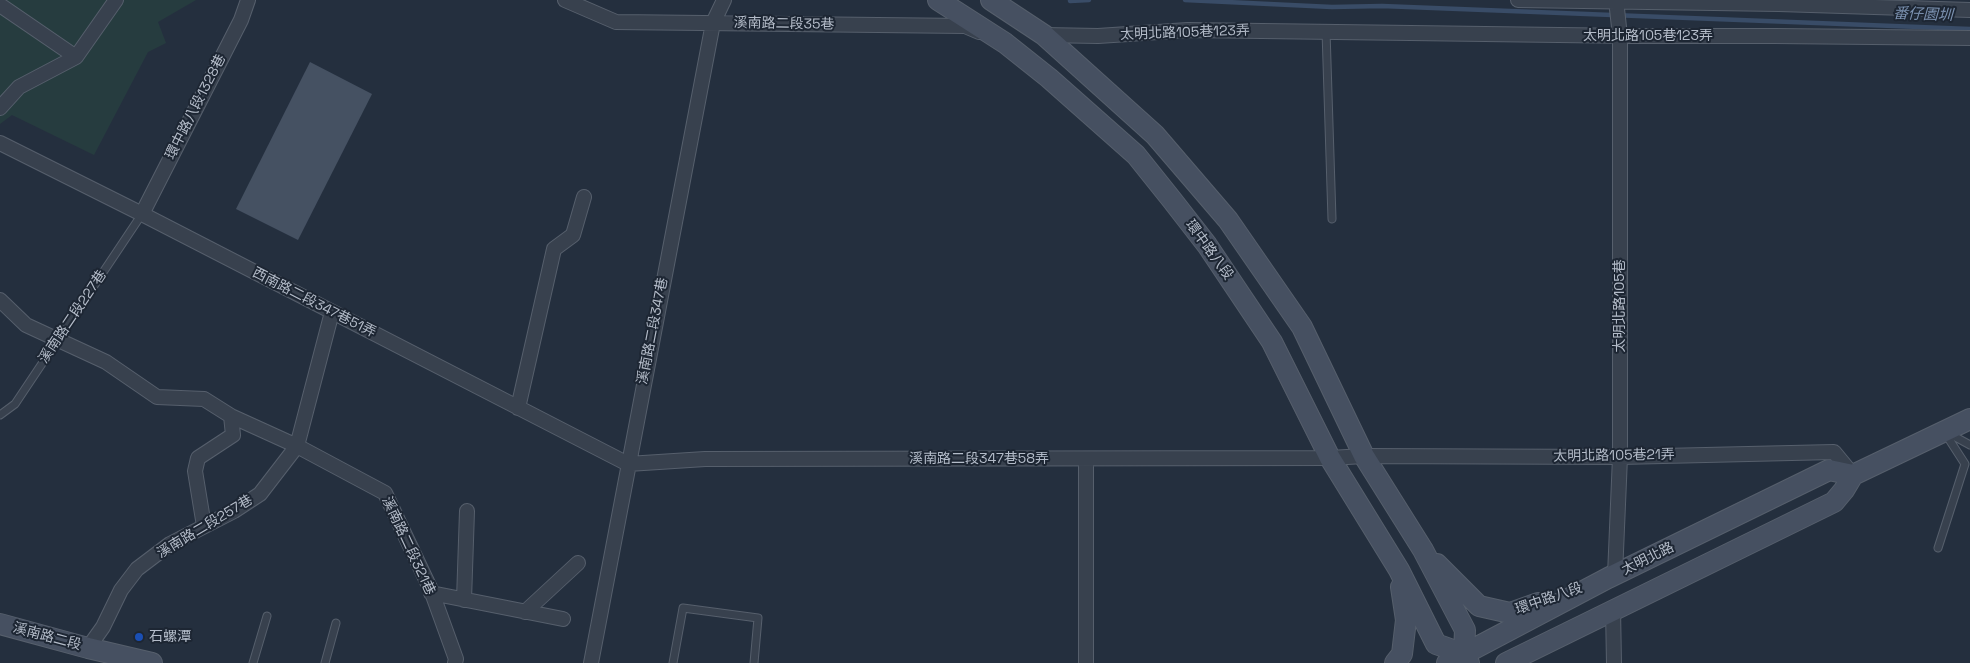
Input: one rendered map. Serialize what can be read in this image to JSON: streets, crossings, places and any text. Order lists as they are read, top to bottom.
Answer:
{
  "streets": {
    "street": [
      "溪南路二段35巷",
      "太明北路105巷123弄",
      "環中路八段1328巷",
      "環中路八段",
      "西南路二段347巷51弄",
      "太明北路105巷",
      "溪南路二段347巷",
      "太明北路105巷21弄",
      "溪南路二段347巷58弄",
      "溪南路二段257巷",
      "溪南路二段321巷",
      "太明北路",
      "溪南路二段"
    ],
    "lane": ["溪南路二段227巷"]
  },
  "crossings": [
    ["溪南路二段35巷", "環中路八段"],
    ["溪南路二段35巷", "溪南路二段347巷"],
    ["太明北路105巷123弄", "環中路八段"],
    ["太明北路105巷123弄", "太明北路105巷"],
    ["環中路八段1328巷", "西南路二段347巷51弄"],
    ["環中路八段1328巷", "溪南路二段227巷"],
    ["環中路八段", "太明北路105巷"],
    ["環中路八段", "太明北路105巷21弄"],
    ["環中路八段", "溪南路二段347巷58弄"],
    ["環中路八段", "太明北路"],
    ["西南路二段347巷51弄", "溪南路二段227巷"],
    ["西南路二段347巷51弄", "溪南路二段347巷"],
    ["西南路二段347巷51弄", "溪南路二段347巷58弄"],
    ["西南路二段347巷51弄", "溪南路二段257巷"],
    ["太明北路105巷", "太明北路105巷21弄"],
    ["太明北路105巷", "太明北路"],
    ["溪南路二段227巷", "溪南路二段321巷"],
    ["溪南路二段347巷", "溪南路二段347巷58弄"],
    ["太明北路105巷21弄", "溪南路二段347巷58弄"],
    ["太明北路105巷21弄", "太明北路"],
    ["溪南路二段257巷", "溪南路二段321巷"],
    ["溪南路二段257巷", "溪南路二段"]
  ],
  "water": ["番仔園圳"],
  "places": ["石螺潭"]
}
